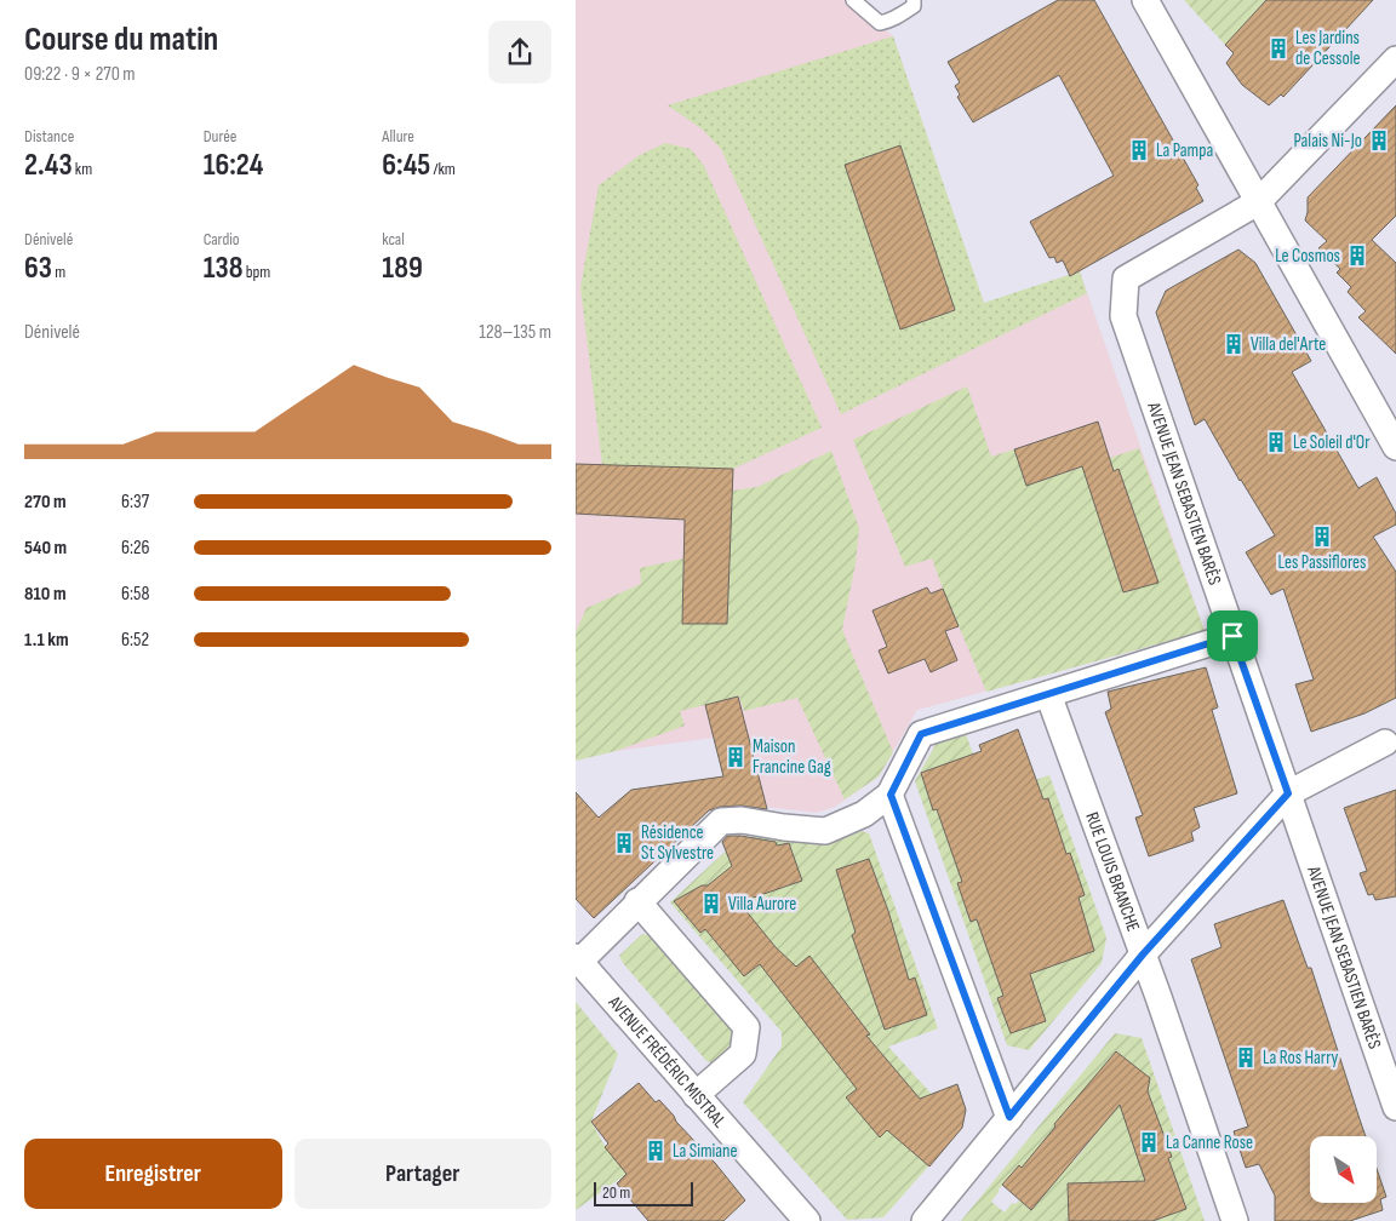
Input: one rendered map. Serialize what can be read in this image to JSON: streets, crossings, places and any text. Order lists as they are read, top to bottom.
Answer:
{
  "streets": {
    "street": ["AVENUE JEAN SEBASTIEN BARÈS", "RUE LOUIS BRANCHE", "AVENUE FRÉDÉRIC MISTRAL"]
  },
  "places": {
    "building": [
      "Les Jardins de Cessole",
      "Palais Ni-Jo",
      "La Pampa",
      "Le Cosmos",
      "Villa del'Arte",
      "Le Soleil d'Or",
      "Les Passiflores",
      "Maison Francine Gag",
      "Résidence St Sylvestre",
      "Villa Aurore",
      "La Ros Harry",
      "La Canne Rose",
      "La Simiane"
    ]
  },
  "scale_bar": "20 m",
  "north": "bottom right",
  "page": {
    "heading": ["Course du matin", "09:22 · 9 × 270 m"],
    "stats": [
      ["Distance", "2.43 km"],
      ["Durée", "16:24"],
      ["Allure", "6:45 /km"],
      ["Dénivelé", "63 m"],
      ["Cardio", "138 bpm"],
      ["kcal", "189"]
    ],
    "chart": ["Dénivelé", "128–135 m"],
    "list": [
      {
        "name": "270 m",
        "note": "6:37"
      },
      {
        "name": "540 m",
        "note": "6:26"
      },
      {
        "name": "810 m",
        "note": "6:58"
      },
      {
        "name": "1.1 km",
        "note": "6:52"
      }
    ],
    "buttons": ["Enregistrer", "Partager"],
    "scale": "20 m"
  }
}
